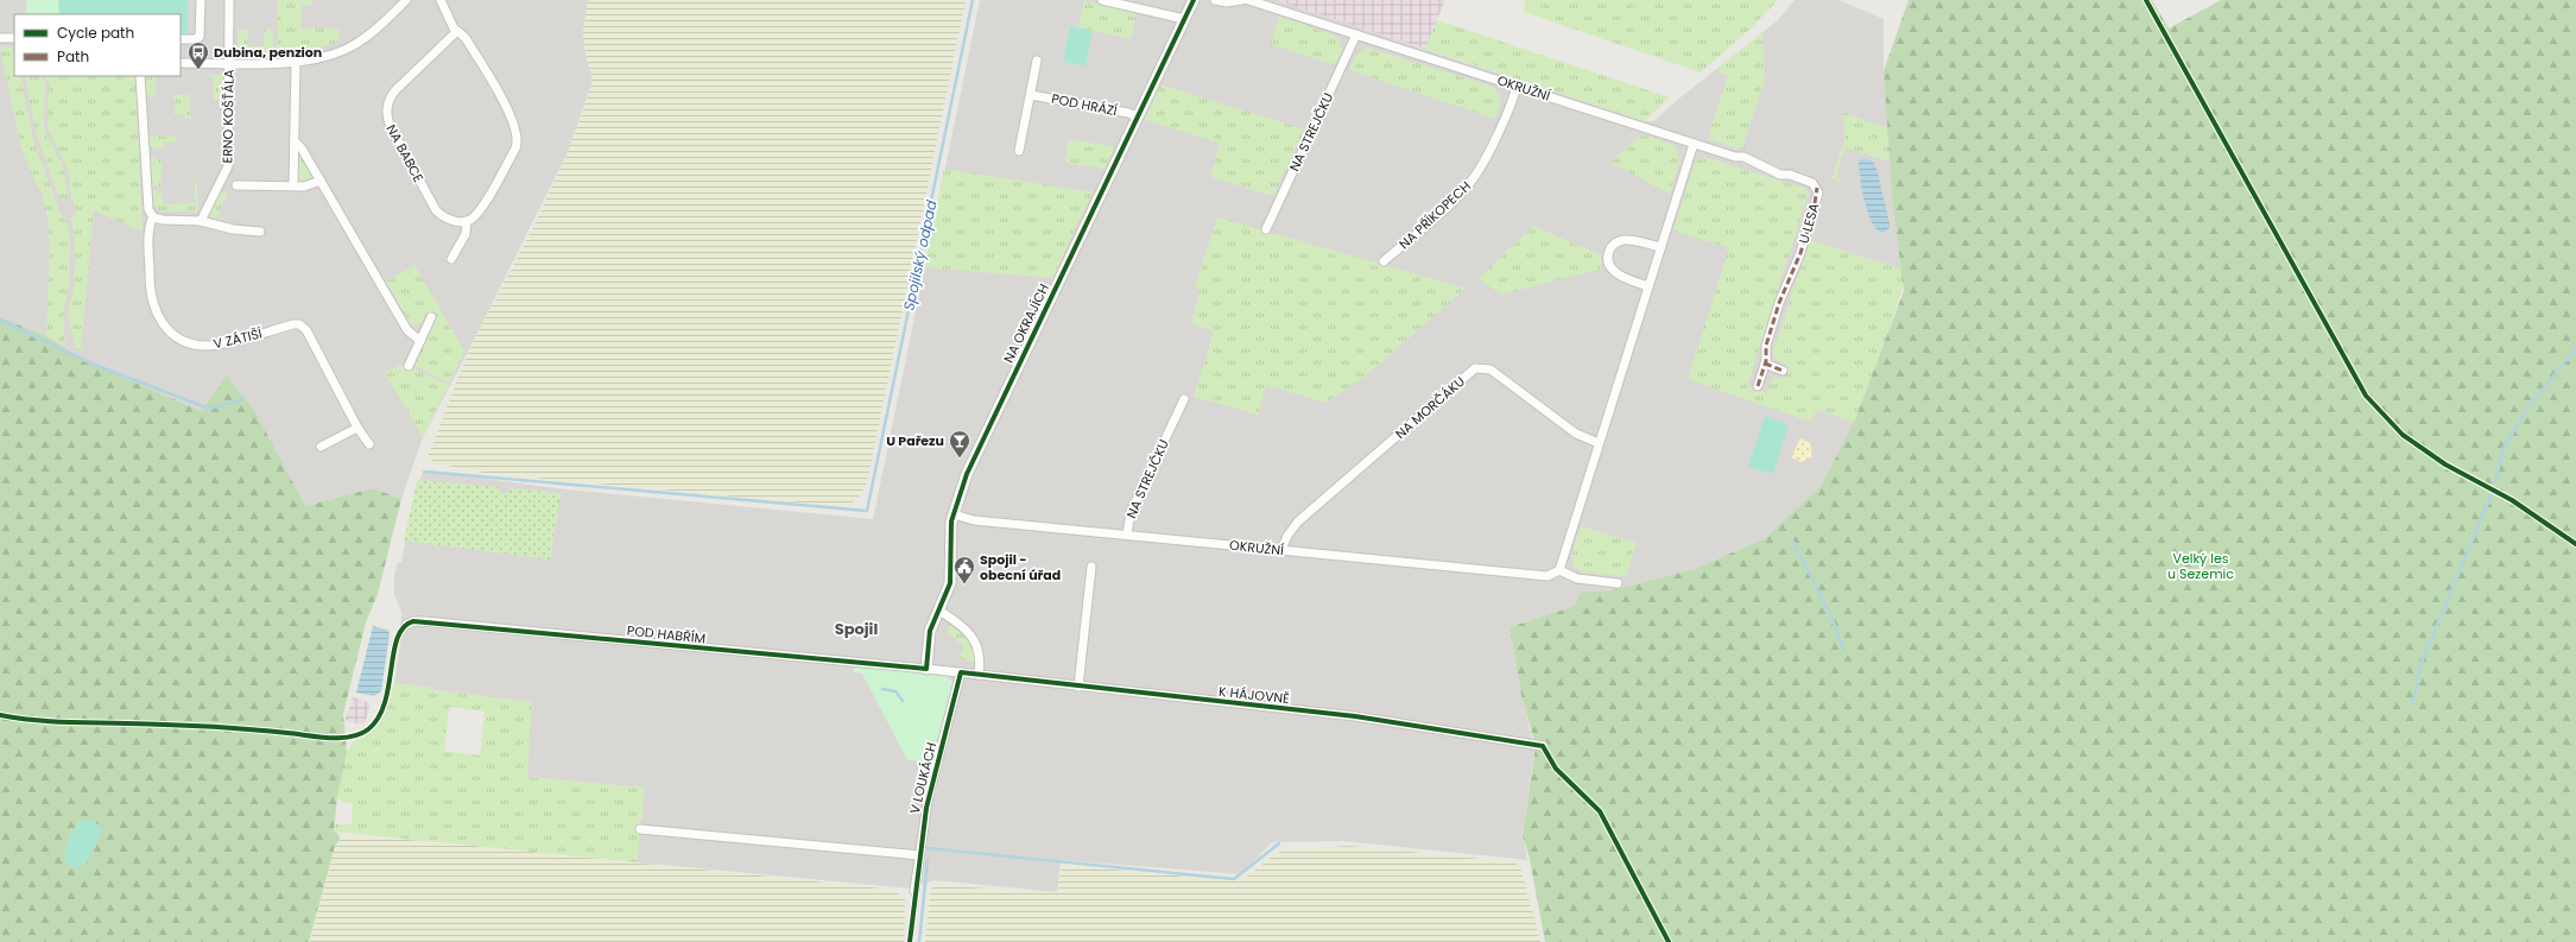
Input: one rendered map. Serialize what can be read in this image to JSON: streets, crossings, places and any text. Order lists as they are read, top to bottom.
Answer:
{
  "streets": {
    "street": [
      "OKRUŽNÍ",
      "POD HRÁZÍ",
      "ERNO KOŠŤÁLA",
      "NA STREJČKU",
      "NA BABCE",
      "NA PŘÍKOPECH",
      "U LESA",
      "NA OKRAJÍCH",
      "V ZÁTIŠÍ",
      "NA MORČÁKU",
      "POD HABŘÍM",
      "K HÁJOVNĚ",
      "V LOUKÁCH"
    ]
  },
  "crossings": [
    ["OKRUŽNÍ", "NA STREJČKU"],
    ["OKRUŽNÍ", "NA PŘÍKOPECH"],
    ["OKRUŽNÍ", "U LESA"],
    ["OKRUŽNÍ", "NA OKRAJÍCH"],
    ["OKRUŽNÍ", "NA MORČÁKU"],
    ["POD HRÁZÍ", "NA OKRAJÍCH"],
    ["NA OKRAJÍCH", "POD HABŘÍM"],
    ["NA OKRAJÍCH", "K HÁJOVNĚ"],
    ["POD HABŘÍM", "K HÁJOVNĚ"],
    ["K HÁJOVNĚ", "V LOUKÁCH"]
  ],
  "districts": ["Spojil"],
  "water": ["Spojilský odpad"],
  "parks": ["Velký les u Sezemic"],
  "places": {
    "bus stop": ["Dubina, penzion"],
    "bar": ["U Pařezu"],
    "public building": ["Spojil - obecní úřad"]
  },
  "legend": ["Cycle path", "Path"]
}
